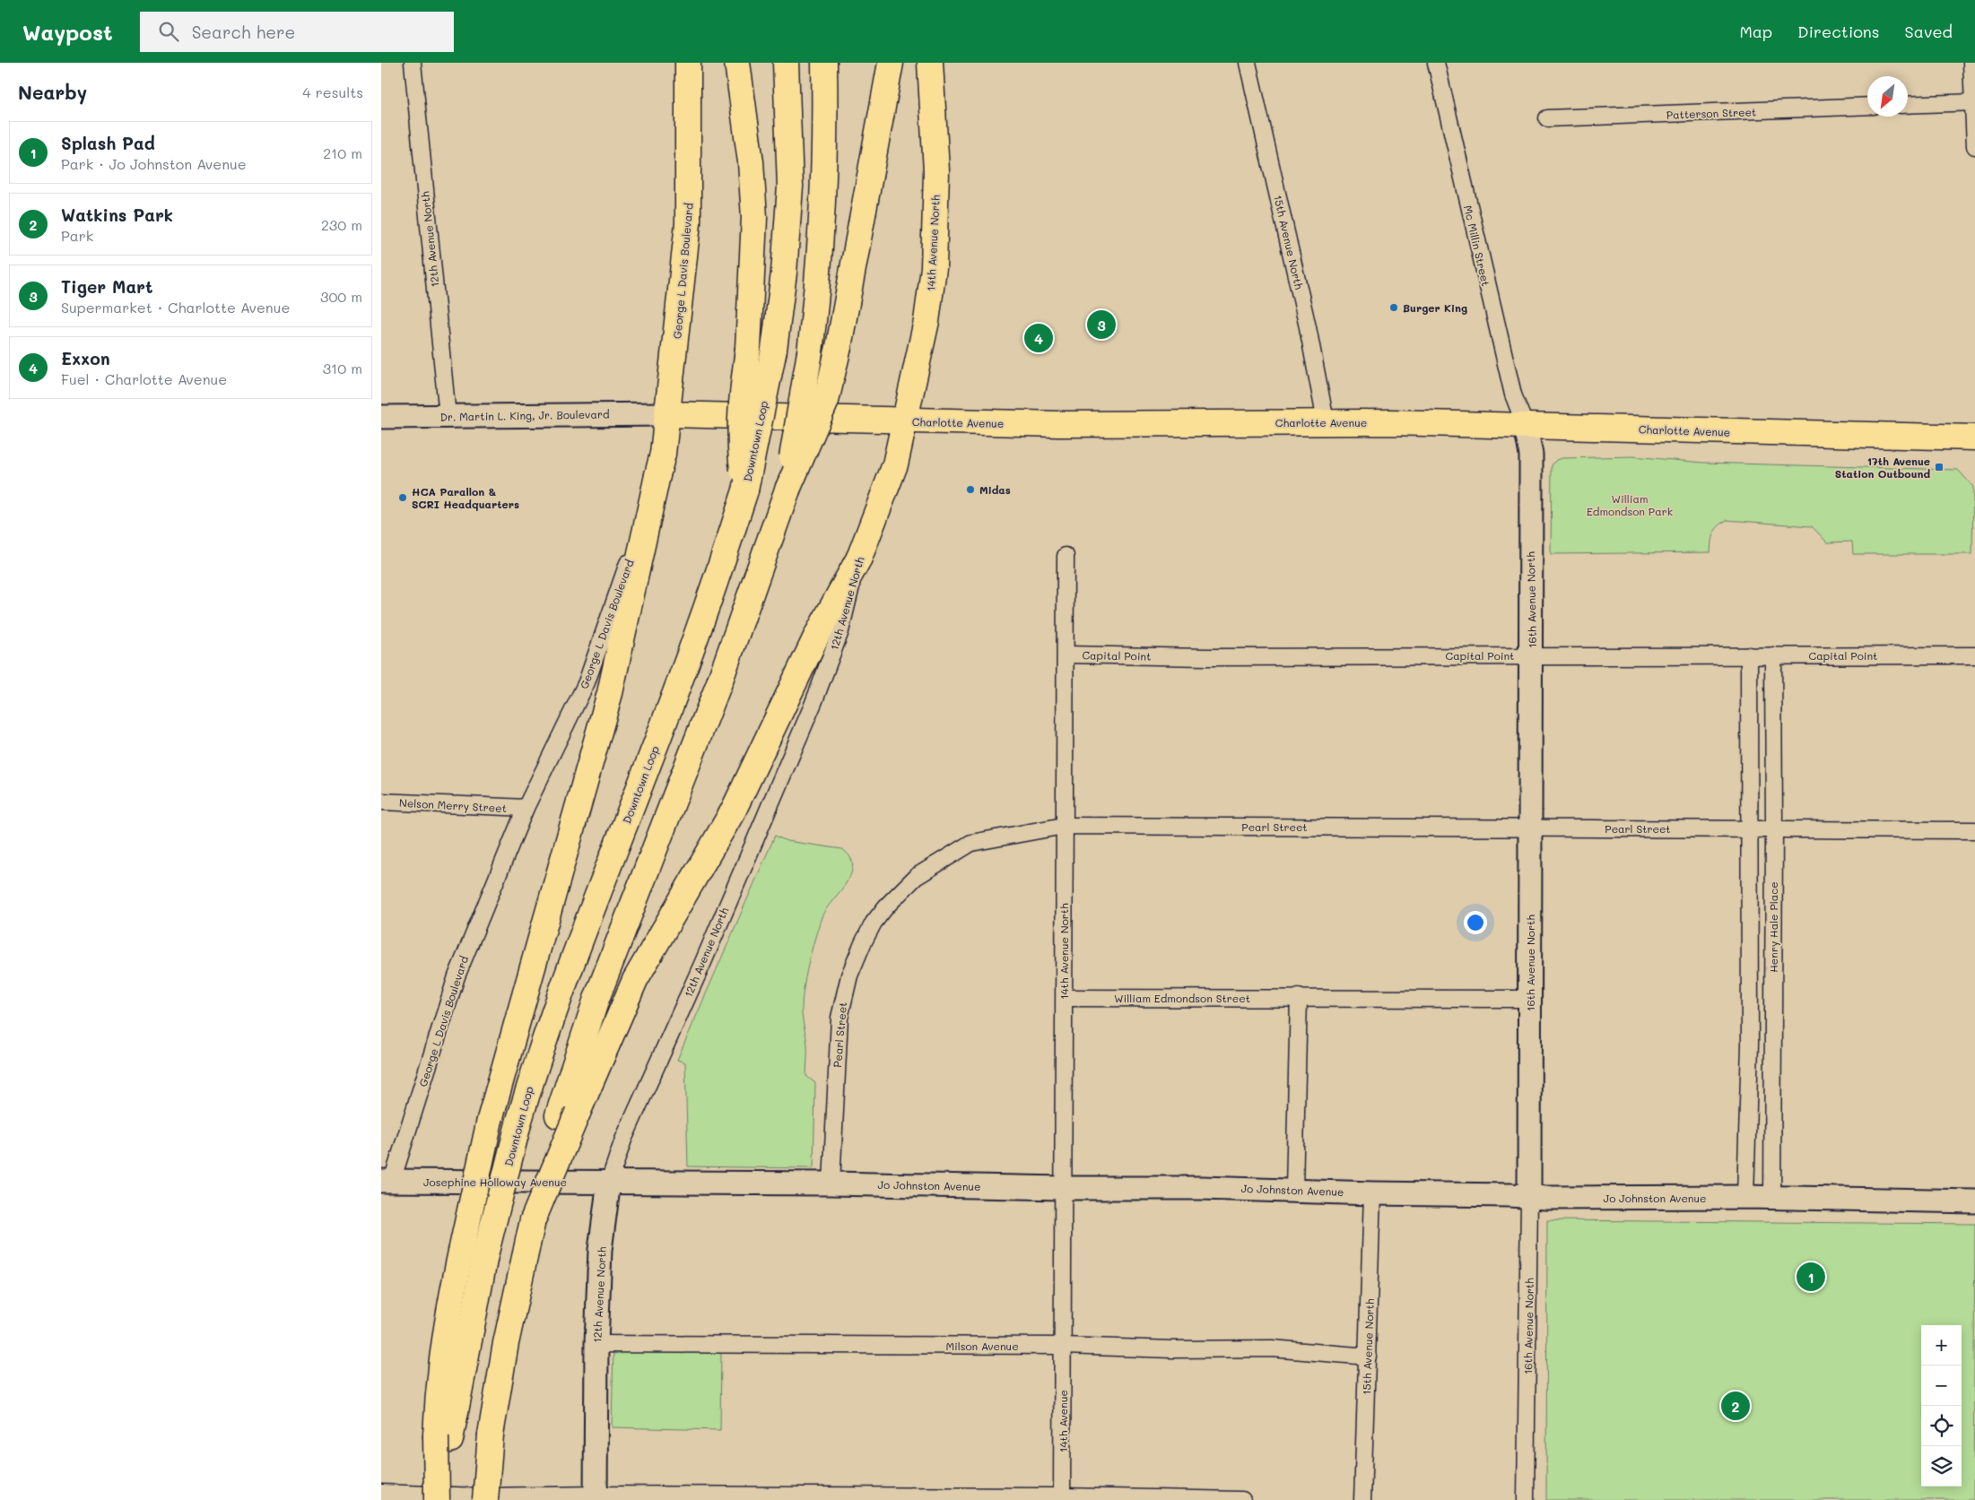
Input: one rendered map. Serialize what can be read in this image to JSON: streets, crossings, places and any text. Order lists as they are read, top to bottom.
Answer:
{
  "streets": {
    "main road": [
      "12th Avenue North",
      "14th Avenue North",
      "George L Davis Boulevard",
      "Charlotte Avenue",
      "Downtown Loop"
    ],
    "street": [
      "Patterson Street",
      "15th Avenue North",
      "Mc Millin Street",
      "Dr. Martin L. King, Jr. Boulevard",
      "16th Avenue North",
      "Capital Point",
      "Nelson Merry Street",
      "Pearl Street",
      "Henry Hale Place",
      "William Edmondson Street",
      "Josephine Holloway Avenue",
      "Jo Johnston Avenue",
      "Milson Avenue",
      "14th Avenue"
    ]
  },
  "crossings": [
    ["12th Avenue North", "14th Avenue North"],
    ["12th Avenue North", "Dr. Martin L. King, Jr. Boulevard"],
    ["12th Avenue North", "Charlotte Avenue"],
    ["12th Avenue North", "Josephine Holloway Avenue"],
    ["12th Avenue North", "Jo Johnston Avenue"],
    ["12th Avenue North", "Milson Avenue"],
    ["15th Avenue North", "Charlotte Avenue"],
    ["15th Avenue North", "Jo Johnston Avenue"],
    ["15th Avenue North", "Milson Avenue"],
    ["14th Avenue North", "Charlotte Avenue"],
    ["14th Avenue North", "Capital Point"],
    ["14th Avenue North", "Pearl Street"],
    ["14th Avenue North", "William Edmondson Street"],
    ["14th Avenue North", "Jo Johnston Avenue"],
    ["14th Avenue North", "Milson Avenue"],
    ["14th Avenue North", "14th Avenue"],
    ["Mc Millin Street", "Charlotte Avenue"],
    ["Mc Millin Street", "16th Avenue North"],
    ["George L Davis Boulevard", "Dr. Martin L. King, Jr. Boulevard"],
    ["George L Davis Boulevard", "Charlotte Avenue"],
    ["George L Davis Boulevard", "Nelson Merry Street"],
    ["George L Davis Boulevard", "Josephine Holloway Avenue"],
    ["Dr. Martin L. King, Jr. Boulevard", "Charlotte Avenue"],
    ["Charlotte Avenue", "16th Avenue North"],
    ["16th Avenue North", "Capital Point"],
    ["16th Avenue North", "Pearl Street"],
    ["16th Avenue North", "William Edmondson Street"],
    ["16th Avenue North", "Jo Johnston Avenue"],
    ["Capital Point", "Henry Hale Place"],
    ["Pearl Street", "Henry Hale Place"],
    ["Pearl Street", "Jo Johnston Avenue"],
    ["Henry Hale Place", "Jo Johnston Avenue"],
    ["Josephine Holloway Avenue", "Jo Johnston Avenue"],
    ["Milson Avenue", "14th Avenue"]
  ],
  "parks": ["William Edmondson Park"],
  "places": {
    "other": ["Burger King", "Midas", "HCA Parallon & SCRI Headquarters"],
    "transit": ["17th Avenue Station Outbound"]
  },
  "north": "bottom left",
  "page": {
    "header": "Waypost",
    "search": "Search here",
    "nav": ["Map", "Directions", "Saved"],
    "heading": ["Nearby", "4 results"],
    "list": [
      {
        "mark": "1",
        "name": "Splash Pad",
        "note": "Park · Jo Johnston Avenue",
        "value": "210 m"
      },
      {
        "mark": "2",
        "name": "Watkins Park",
        "note": "Park",
        "value": "230 m"
      },
      {
        "mark": "3",
        "name": "Tiger Mart",
        "note": "Supermarket · Charlotte Avenue",
        "value": "300 m"
      },
      {
        "mark": "4",
        "name": "Exxon",
        "note": "Fuel · Charlotte Avenue",
        "value": "310 m"
      }
    ],
    "pins": [
      "3",
      "4",
      "1",
      "2"
    ],
    "map_buttons": ["+", "−"]
  }
}
